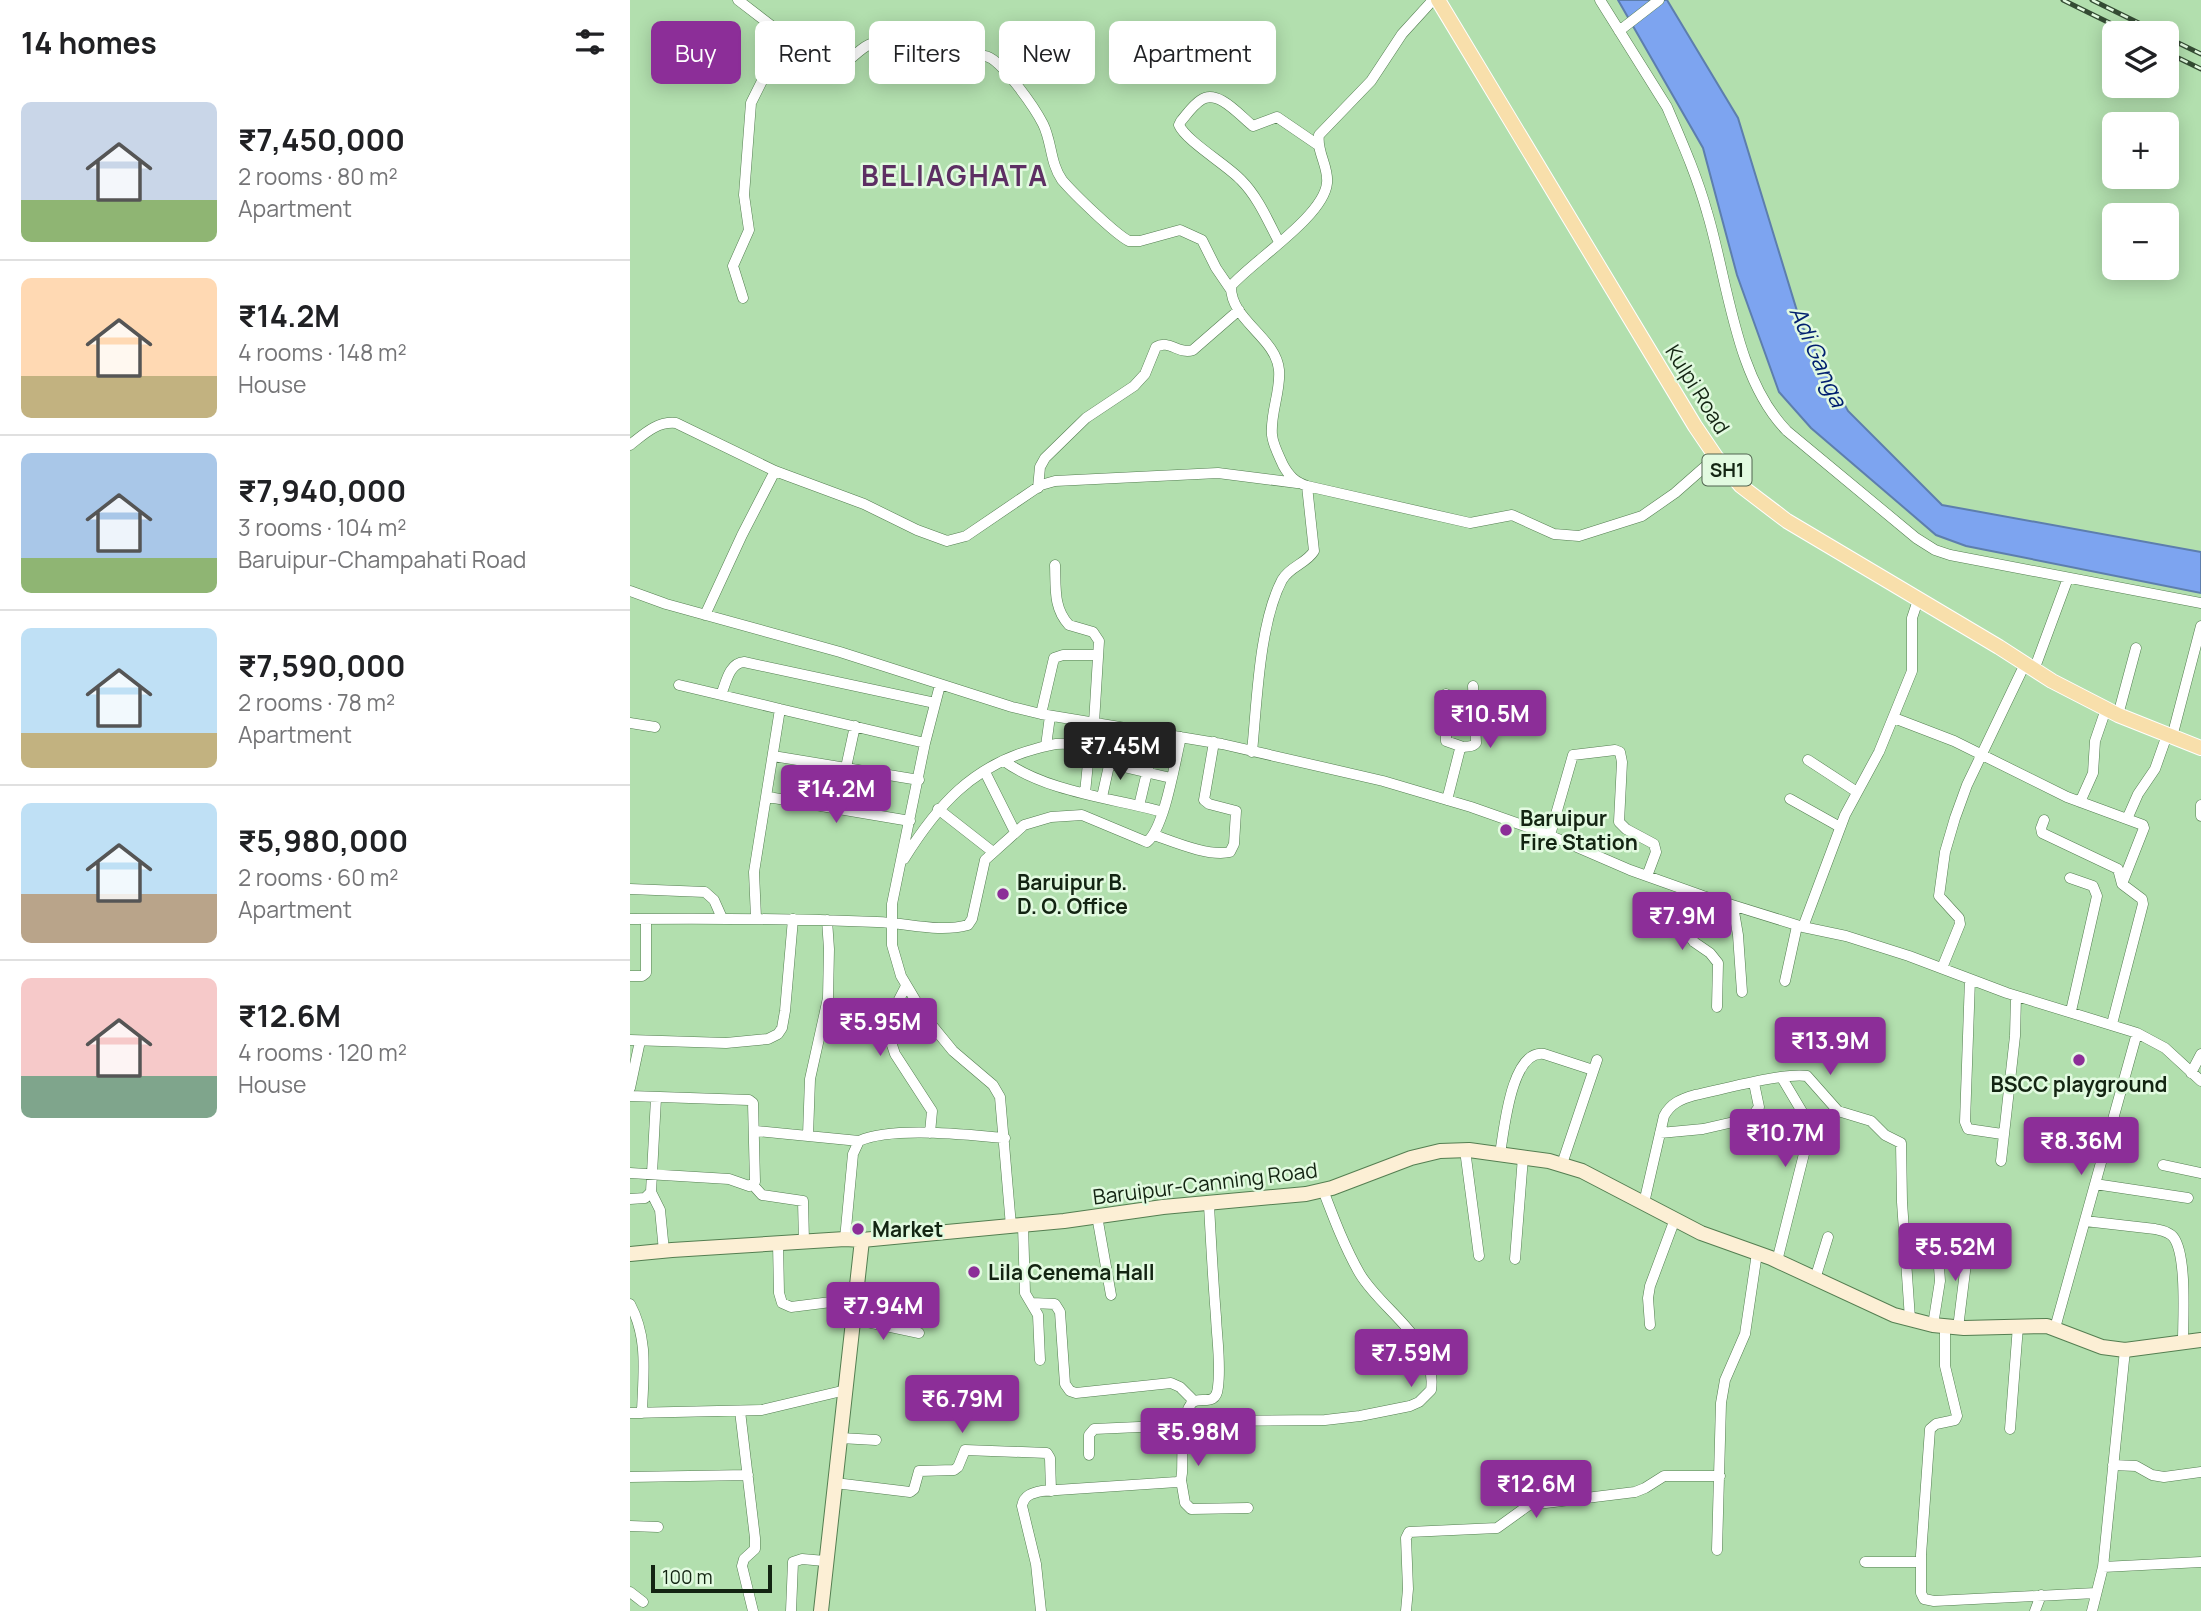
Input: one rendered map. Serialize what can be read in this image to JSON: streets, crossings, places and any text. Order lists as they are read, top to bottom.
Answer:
{
  "streets": {
    "main road": ["Kulpi Road", "SH1", "Baruipur-Canning Road"]
  },
  "districts": ["BELIAGHATA"],
  "water": ["Adi Ganga"],
  "places": [
    "Baruipur Fire Station",
    "Baruipur B. D. O. Office",
    "BSCC playground",
    "Market",
    "Lila Cenema Hall"
  ],
  "scale_bar": "100 m",
  "page": {
    "heading": "14 homes",
    "map_buttons": ["+", "−"],
    "chip": [
      "Buy",
      "Rent",
      "Filters",
      "New",
      "Apartment"
    ],
    "list": [
      {
        "name": "₹7,450,000",
        "note": "2 rooms · 80 m² · Apartment"
      },
      {
        "name": "₹14.2M",
        "note": "4 rooms · 148 m² · House"
      },
      {
        "name": "₹7,940,000",
        "note": "3 rooms · 104 m² · Baruipur-Champahati Road"
      },
      {
        "name": "₹7,590,000",
        "note": "2 rooms · 78 m² · Apartment"
      },
      {
        "name": "₹5,980,000",
        "note": "2 rooms · 60 m² · Apartment"
      },
      {
        "name": "₹12.6M",
        "note": "4 rooms · 120 m² · House"
      }
    ],
    "price": [
      "₹10.5M",
      "₹7.45M",
      "₹14.2M",
      "₹7.9M",
      "₹5.95M",
      "₹13.9M",
      "₹10.7M",
      "₹8.36M",
      "₹5.52M",
      "₹7.94M",
      "₹7.59M",
      "₹6.79M",
      "₹5.98M",
      "₹12.6M"
    ],
    "scale": "100 m"
  }
}
